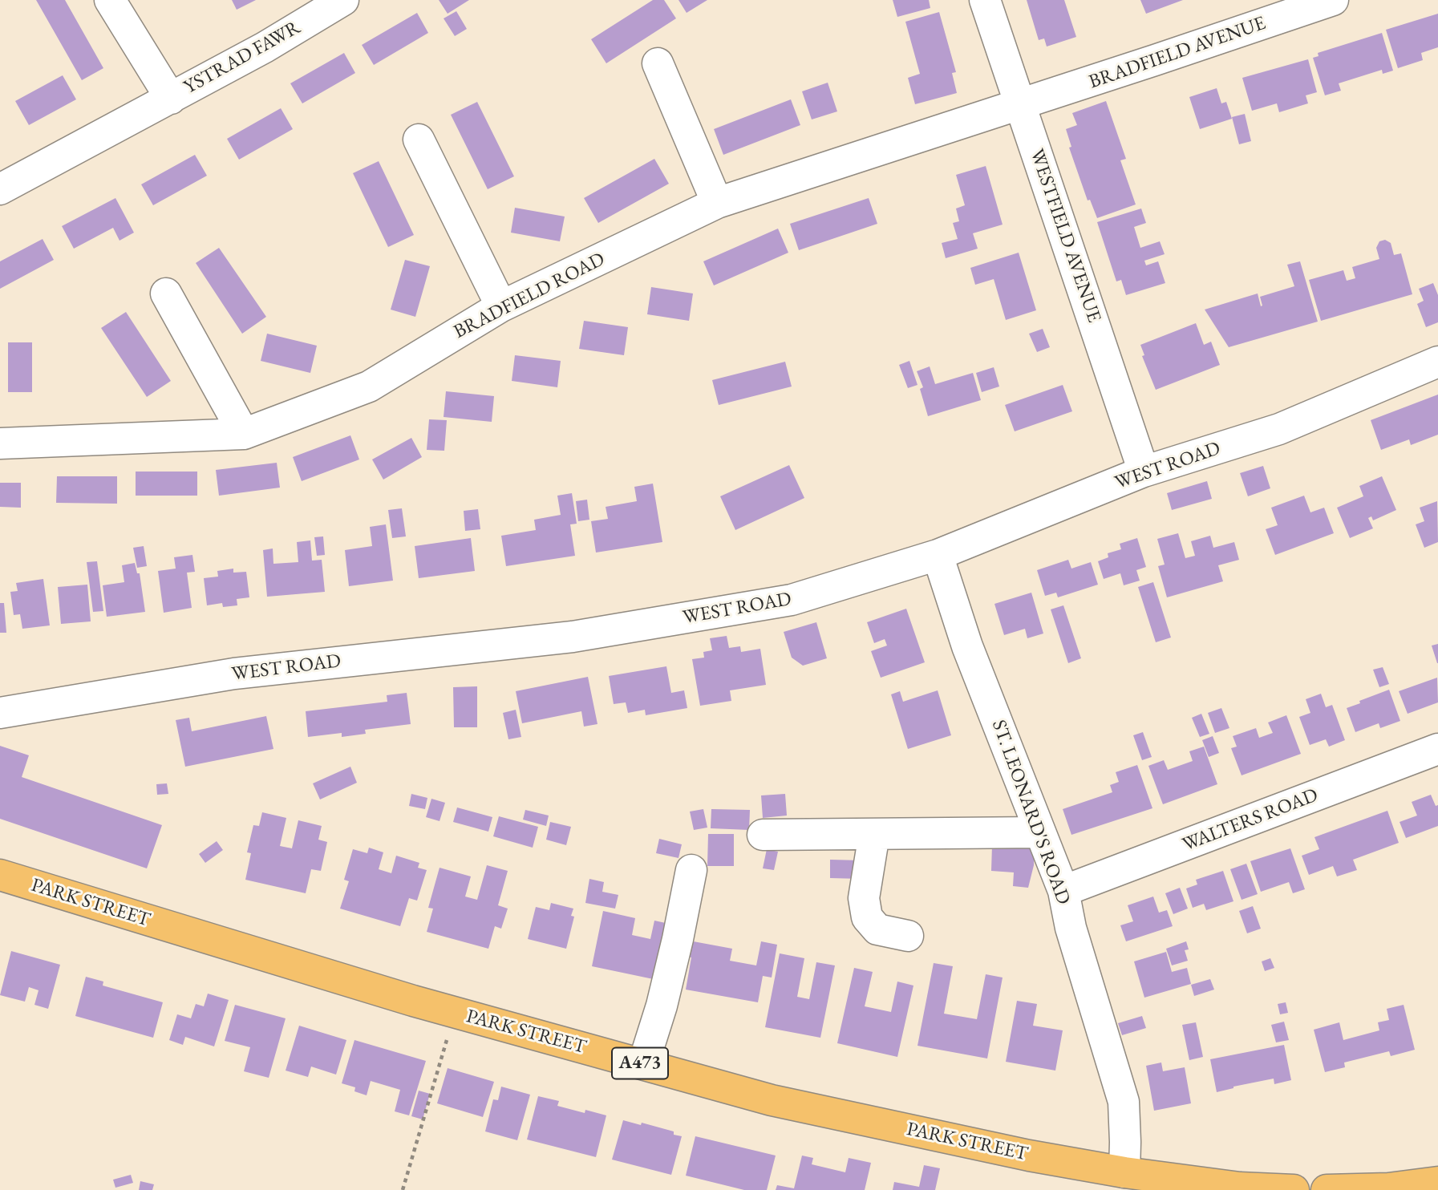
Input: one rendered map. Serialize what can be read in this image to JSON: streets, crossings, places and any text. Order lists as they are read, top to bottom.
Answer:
{
  "streets": {
    "main road": ["PARK STREET", "A473"],
    "street": [
      "BRADFIELD AVENUE",
      "YSTRAD FAWR",
      "WESTFIELD AVENUE",
      "BRADFIELD ROAD",
      "WEST ROAD",
      "ST. LEONARD'S ROAD",
      "WALTERS ROAD"
    ]
  },
  "crossings": [
    ["BRADFIELD AVENUE", "WESTFIELD AVENUE"],
    ["BRADFIELD AVENUE", "BRADFIELD ROAD"],
    ["WESTFIELD AVENUE", "BRADFIELD ROAD"],
    ["WESTFIELD AVENUE", "WEST ROAD"],
    ["WEST ROAD", "ST. LEONARD'S ROAD"],
    ["ST. LEONARD'S ROAD", "WALTERS ROAD"],
    ["ST. LEONARD'S ROAD", "PARK STREET"]
  ]
}
